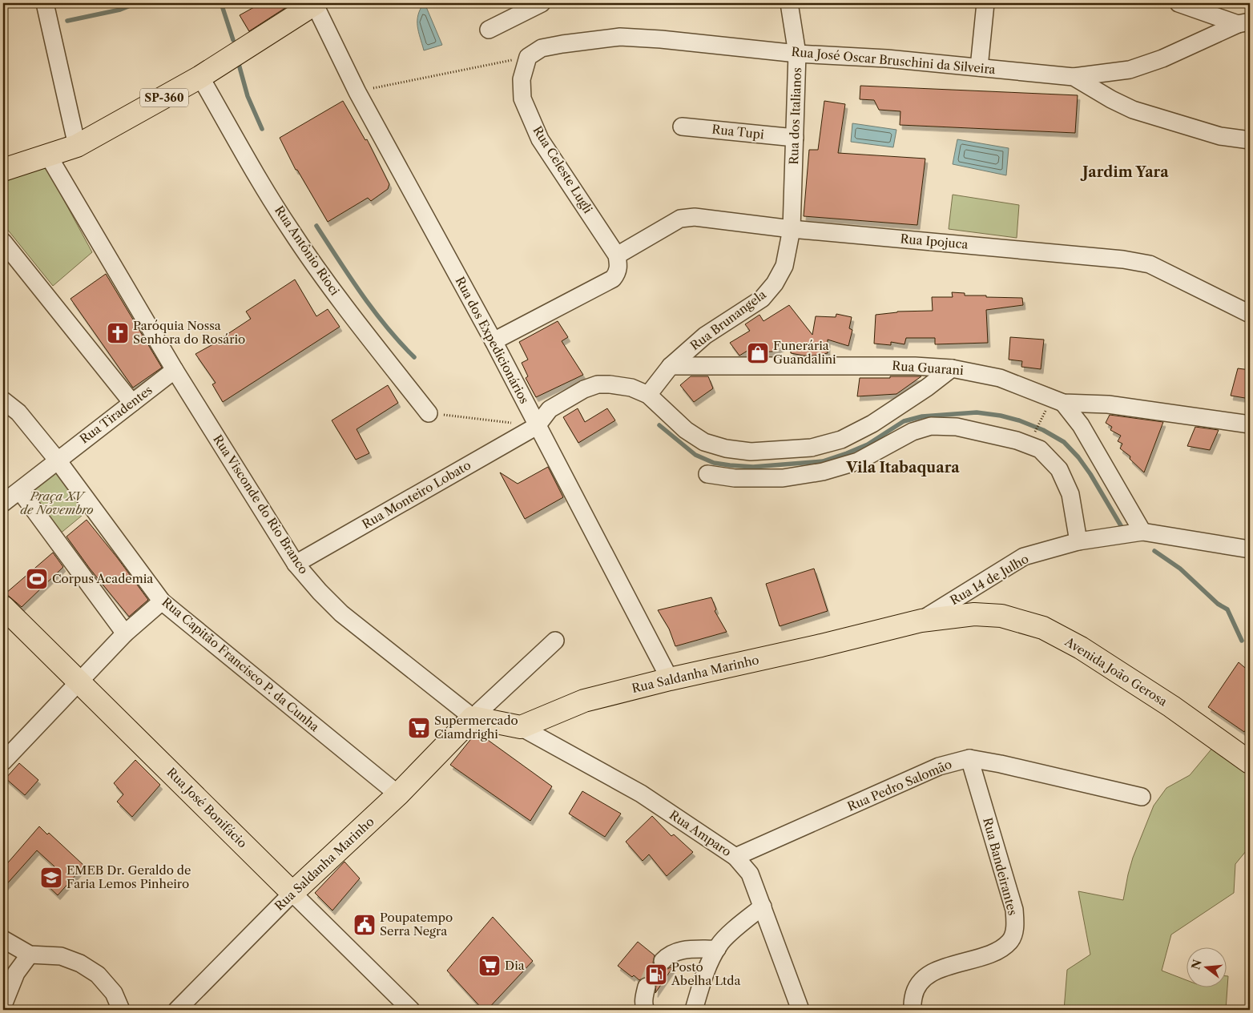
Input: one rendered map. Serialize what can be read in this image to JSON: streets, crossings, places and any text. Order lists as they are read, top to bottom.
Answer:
{
  "streets": {
    "main road": [
      "SP-360",
      "Avenida João Gerosa",
      "Rua Saldanha Marinho",
      "Rua José Bonifácio"
    ],
    "street": [
      "Rua José Oscar Bruschini da Silveira",
      "Rua dos Italianos",
      "Rua Tupi",
      "Rua Celeste Lugli",
      "Rua Ipojuca",
      "Rua Antônio Rioci",
      "Rua Brunangela",
      "Rua dos Expedicionários",
      "Rua Guarani",
      "Rua Tiradentes",
      "Rua Monteiro Lobato",
      "Rua Visconde do Rio Branco",
      "Rua 14 de Julho",
      "Rua Capitão Francisco P. da Cunha",
      "Rua Pedro Salomão",
      "Rua Amparo",
      "Rua Bandeirantes"
    ]
  },
  "crossings": [
    ["Rua José Oscar Bruschini da Silveira", "Rua dos Italianos"],
    ["Rua José Oscar Bruschini da Silveira", "Rua Celeste Lugli"],
    ["SP-360", "Rua Antônio Rioci"],
    ["SP-360", "Rua dos Expedicionários"],
    ["SP-360", "Rua Visconde do Rio Branco"],
    ["Rua dos Italianos", "Rua Tupi"],
    ["Rua dos Italianos", "Rua Ipojuca"],
    ["Rua dos Italianos", "Rua Brunangela"],
    ["Rua Celeste Lugli", "Rua Ipojuca"],
    ["Rua Ipojuca", "Rua Brunangela"],
    ["Rua Brunangela", "Rua Guarani"],
    ["Rua dos Expedicionários", "Rua Monteiro Lobato"],
    ["Rua dos Expedicionários", "Rua Saldanha Marinho"],
    ["Rua Tiradentes", "Rua Visconde do Rio Branco"],
    ["Rua Tiradentes", "Rua Capitão Francisco P. da Cunha"],
    ["Rua Monteiro Lobato", "Rua Visconde do Rio Branco"],
    ["Rua Visconde do Rio Branco", "Rua Saldanha Marinho"],
    ["Rua 14 de Julho", "Avenida João Gerosa"],
    ["Rua 14 de Julho", "Rua Saldanha Marinho"],
    ["Rua Capitão Francisco P. da Cunha", "Rua Saldanha Marinho"],
    ["Avenida João Gerosa", "Rua Saldanha Marinho"],
    ["Rua Saldanha Marinho", "Rua José Bonifácio"],
    ["Rua Saldanha Marinho", "Rua Amparo"],
    ["Rua Pedro Salomão", "Rua Amparo"],
    ["Rua Pedro Salomão", "Rua Bandeirantes"]
  ],
  "districts": ["Jardim Yara", "Vila Itabaquara"],
  "parks": ["Praça XV de Novembro"],
  "places": {
    "church": ["Paróquia Nossa Senhora do Rosário"],
    "shop": ["Funerária Guandalini"],
    "sports": ["Corpus Academia"],
    "supermarket": ["Supermercado Ciamdrighi", "Dia"],
    "school or university": ["EMEB Dr. Geraldo de Faria Lemos Pinheiro"],
    "public building": ["Poupatempo Serra Negra"],
    "fuel station": ["Posto Abelha Ltda"]
  },
  "north": "left"
}
